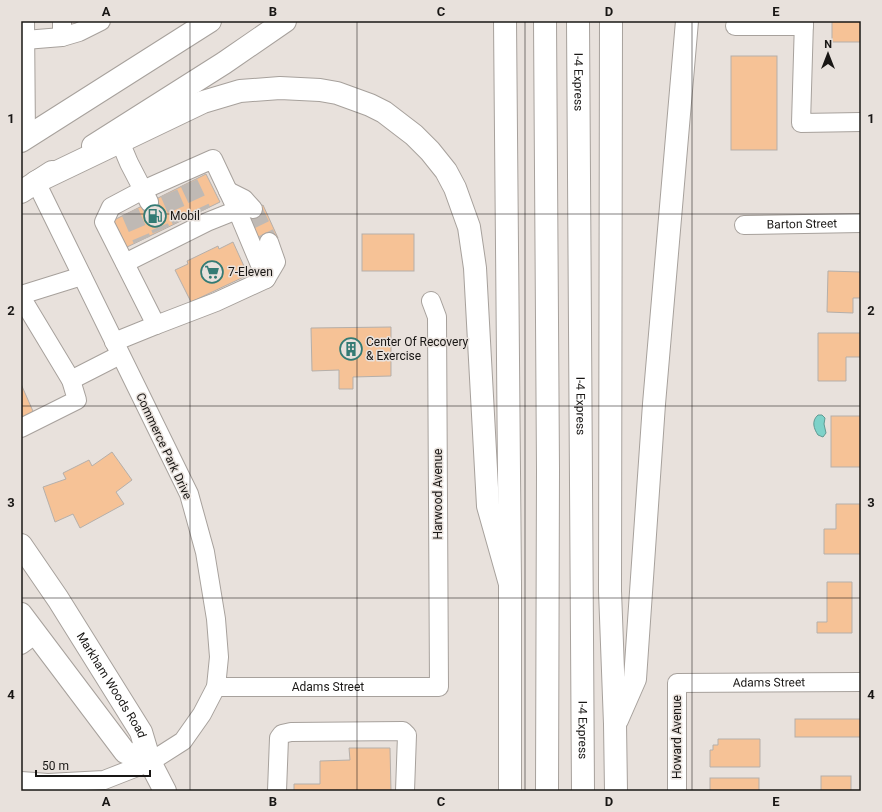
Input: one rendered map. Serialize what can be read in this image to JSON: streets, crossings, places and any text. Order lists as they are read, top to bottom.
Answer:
{
  "streets": {
    "main road": ["I-4 Express", "Markham Woods Road"],
    "street": [
      "Barton Street",
      "Commerce Park Drive",
      "Harwood Avenue",
      "Adams Street",
      "Howard Avenue"
    ]
  },
  "crossings": [
    ["Commerce Park Drive", "Adams Street"],
    ["Commerce Park Drive", "Markham Woods Road"],
    ["Harwood Avenue", "Adams Street"],
    ["Adams Street", "Howard Avenue"]
  ],
  "places": {
    "fuel station": ["Mobil"],
    "supermarket": ["7-Eleven"],
    "building": ["Center Of Recovery & Exercise"]
  },
  "scale_bar": "50 m",
  "north": "top",
  "grid": {
    "columns": [
      "A",
      "B",
      "C",
      "D",
      "E"
    ],
    "rows": [
      "1",
      "2",
      "3",
      "4"
    ]
  }
}
